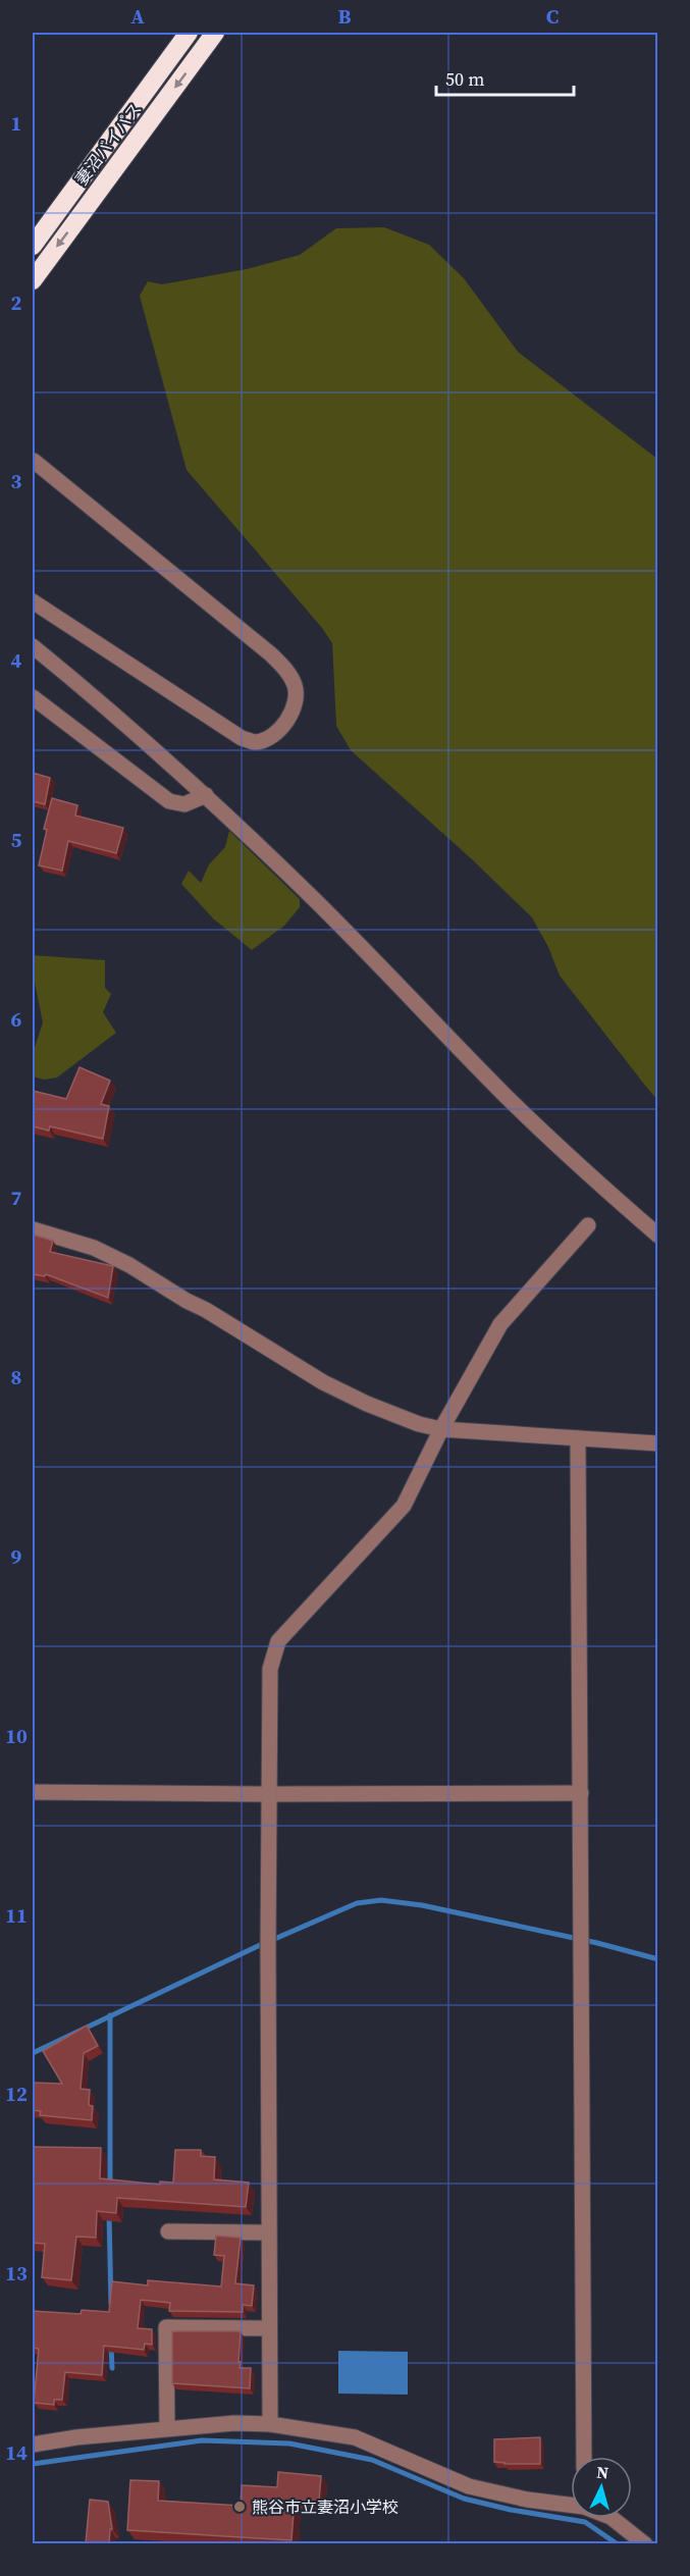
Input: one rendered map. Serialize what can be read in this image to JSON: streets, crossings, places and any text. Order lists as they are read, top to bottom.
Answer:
{
  "streets": {
    "highway": ["妻沼バイパス"]
  },
  "places": ["熊谷市立妻沼小学校"],
  "scale_bar": "50 m",
  "north": "top",
  "grid": {
    "columns": ["A", "B", "C"],
    "rows": [
      "1",
      "2",
      "3",
      "4",
      "5",
      "6",
      "7",
      "8",
      "9",
      "10",
      "11",
      "12",
      "13",
      "14"
    ]
  }
}
